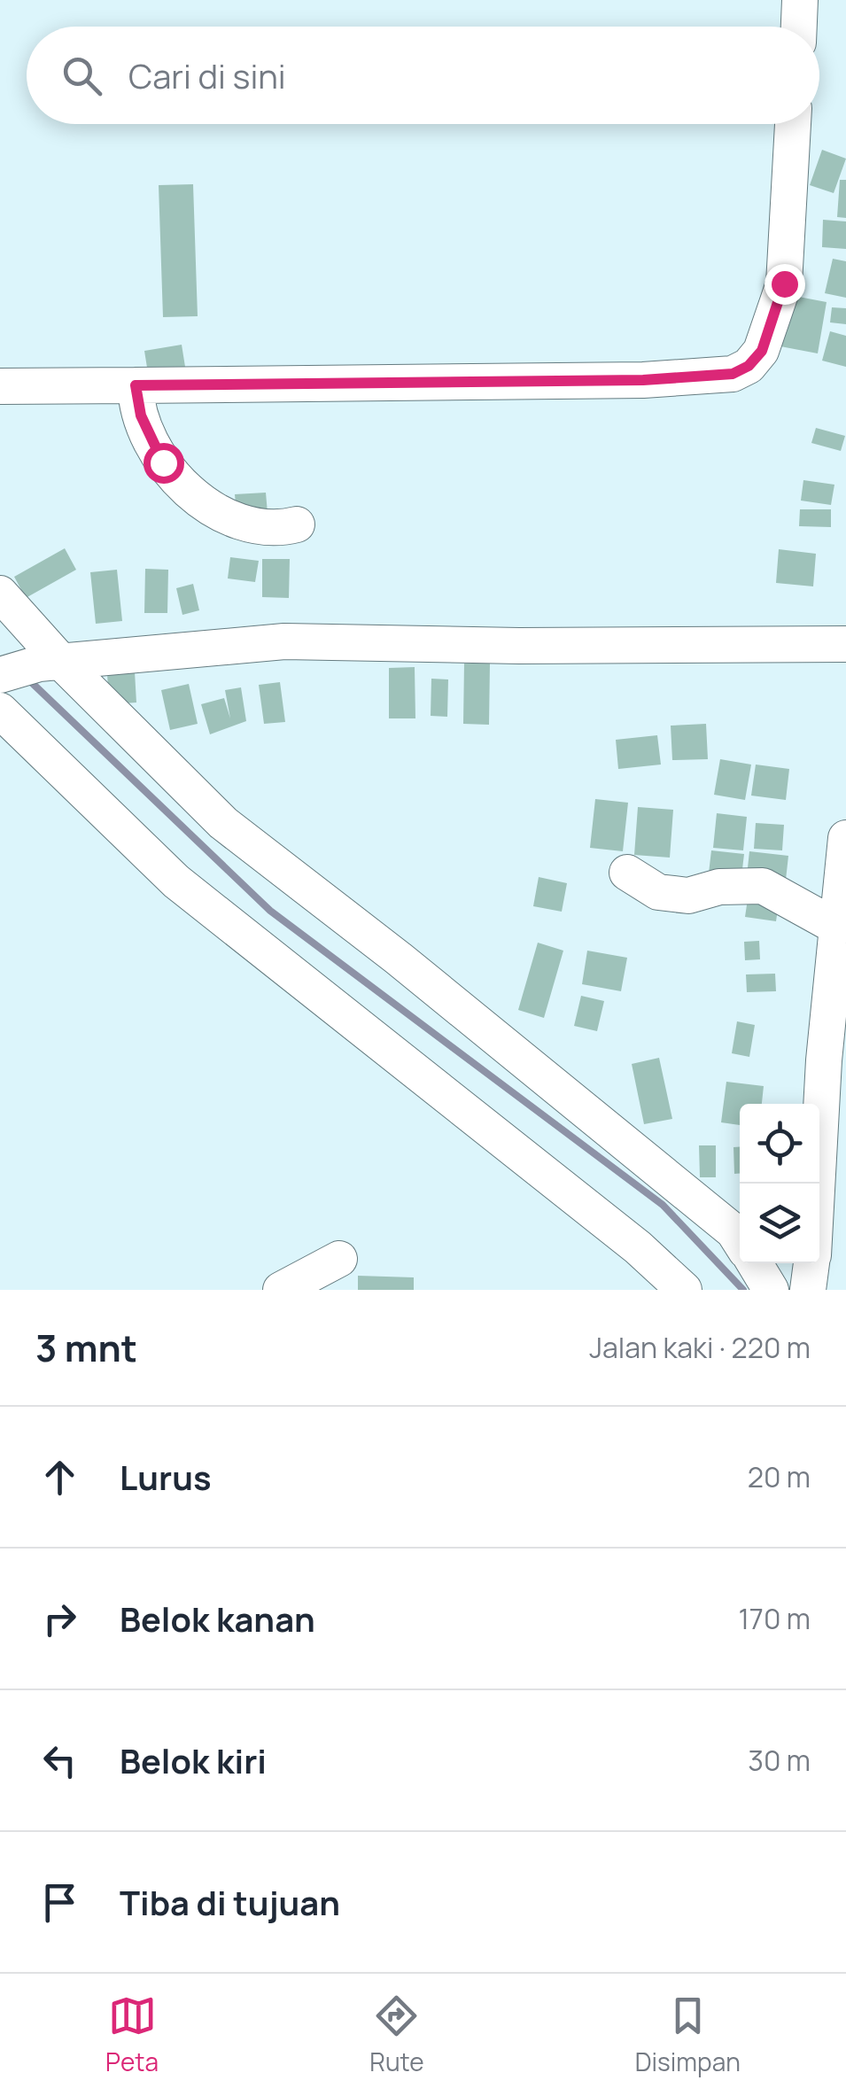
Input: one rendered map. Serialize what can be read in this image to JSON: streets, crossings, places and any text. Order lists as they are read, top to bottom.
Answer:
{
  "page": {
    "search": "Cari di sini",
    "heading": ["3 mnt", "Jalan kaki · 220 m"],
    "list": [
      ["Lurus", "20 m"],
      ["Belok kanan", "170 m"],
      ["Belok kiri", "30 m"],
      "Tiba di tujuan"
    ],
    "nav": ["Peta", "Rute", "Disimpan"]
  }
}
